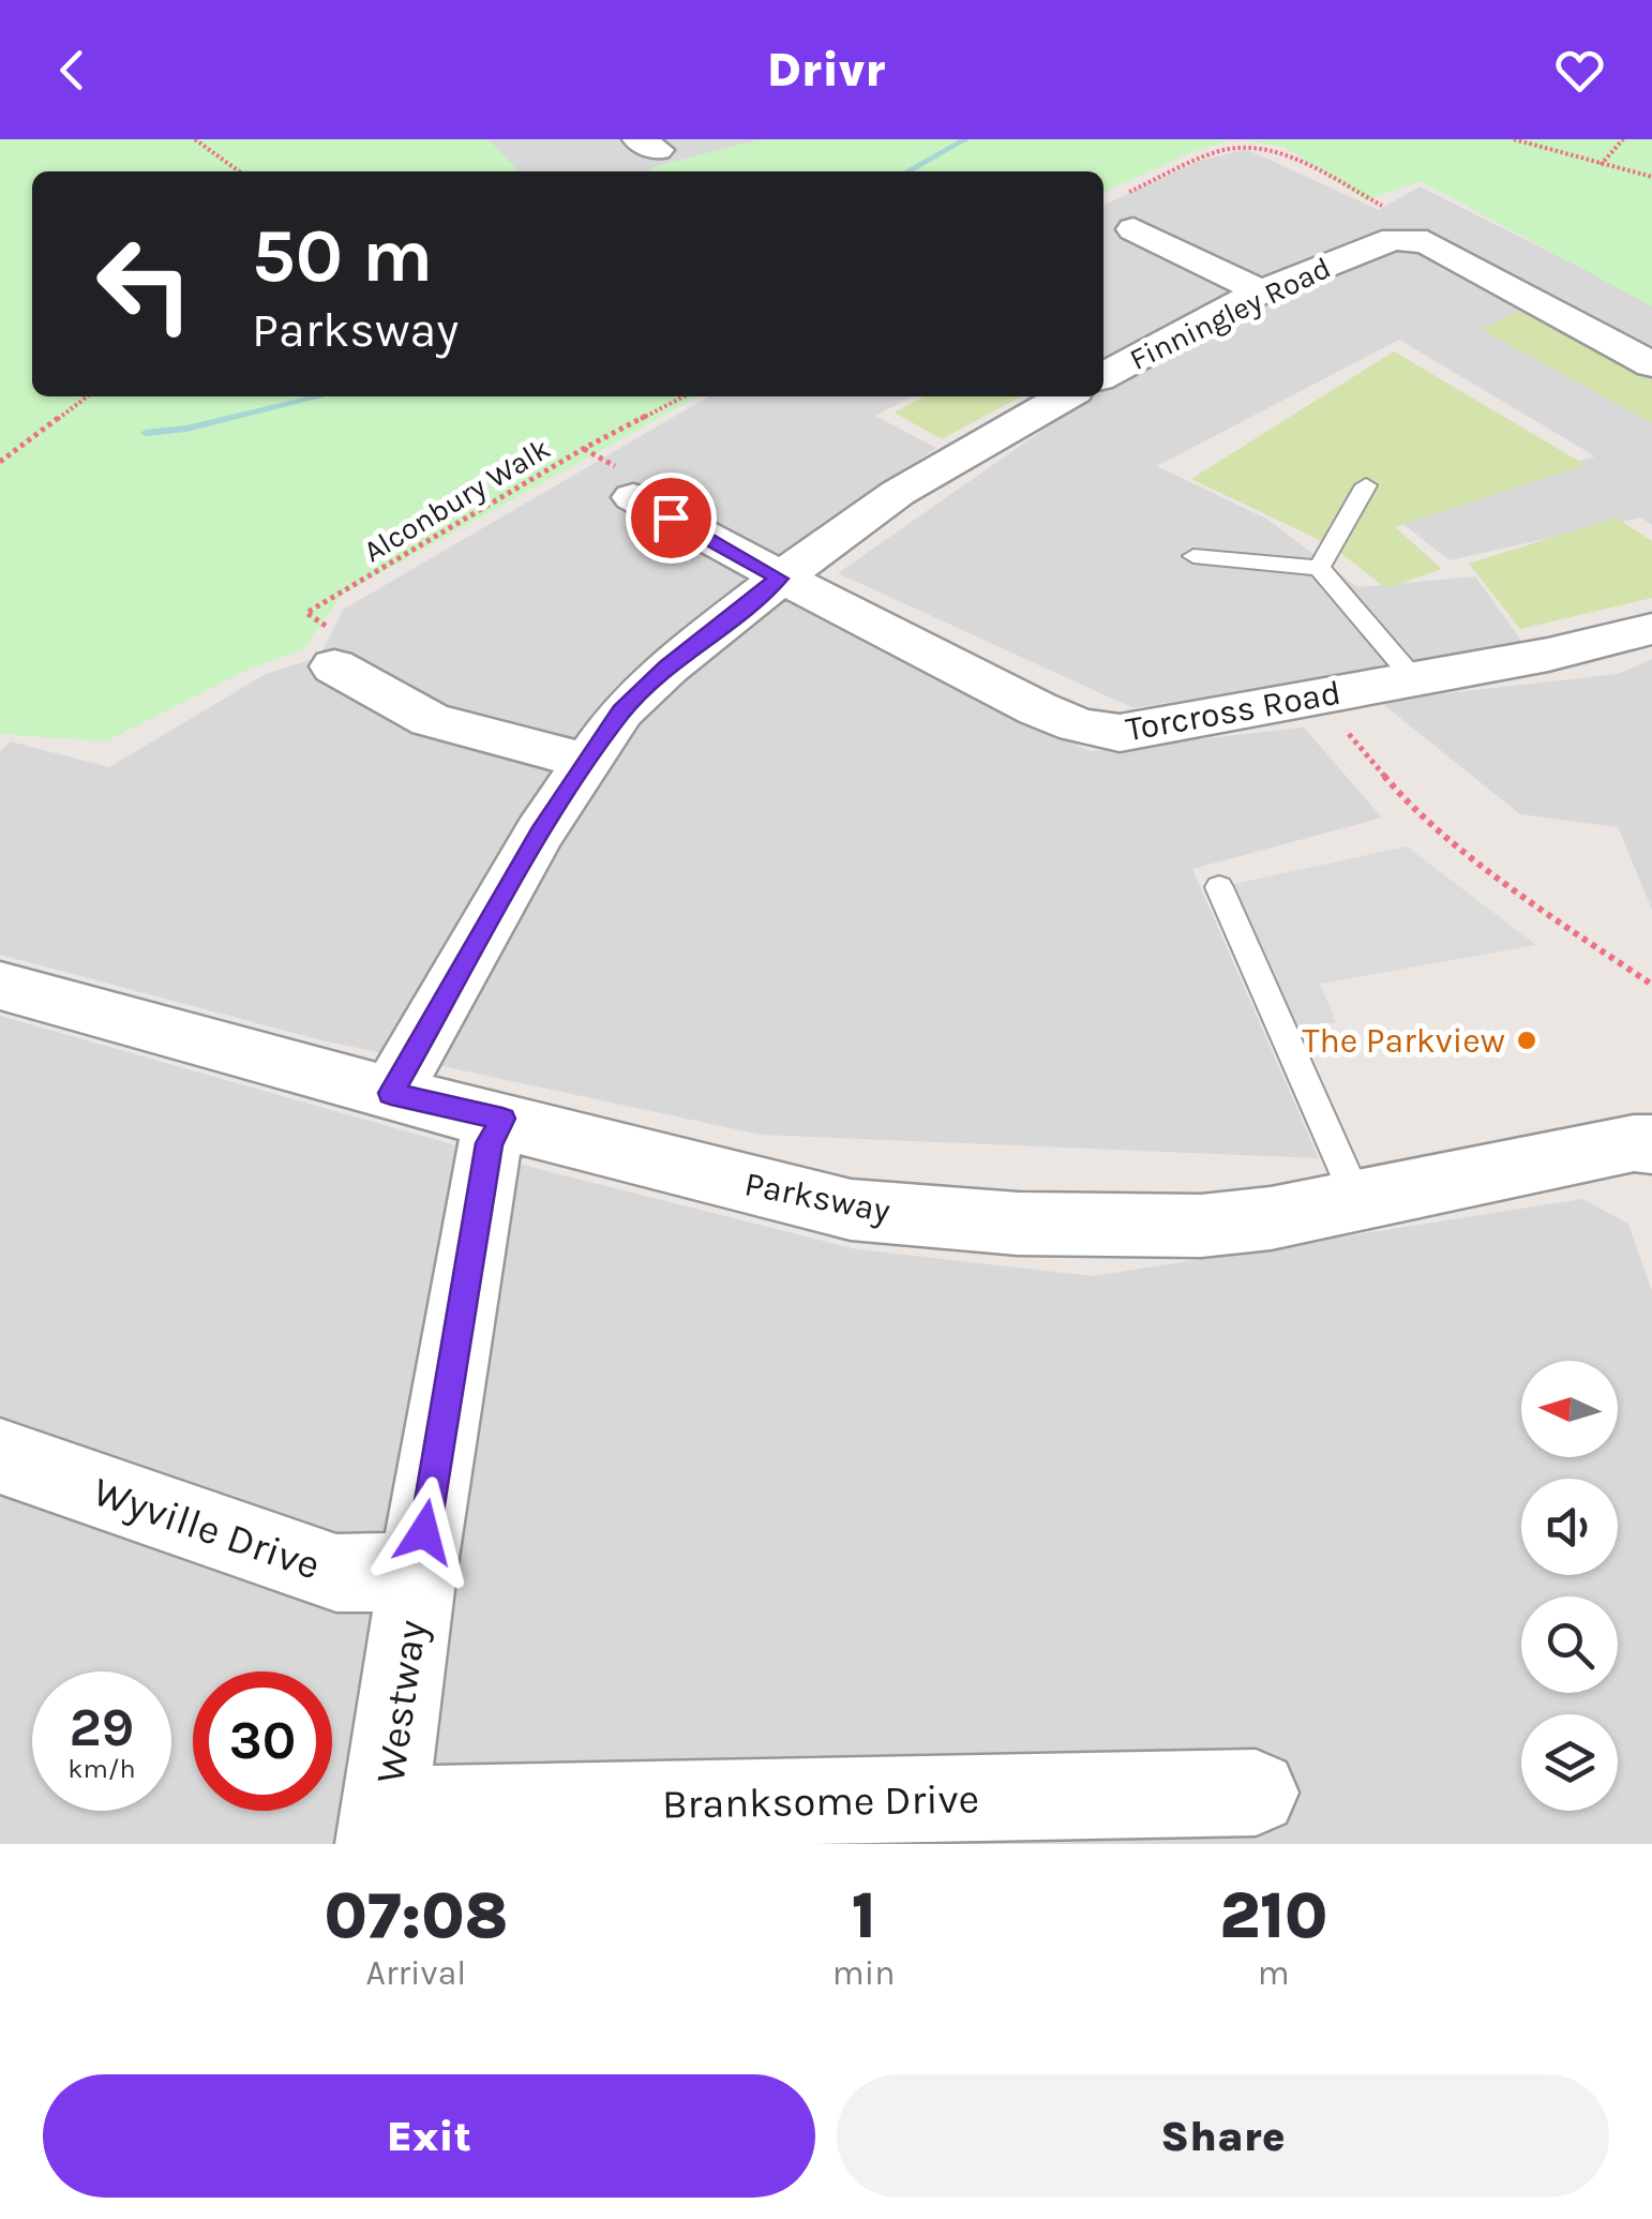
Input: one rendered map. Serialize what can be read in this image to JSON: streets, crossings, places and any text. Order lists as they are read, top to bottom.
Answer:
{
  "streets": {
    "street": [
      "Finningley Road",
      "Torcross Road",
      "Parksway",
      "Wyville Drive",
      "Westway",
      "Branksome Drive"
    ],
    "path": ["Alconbury Walk"]
  },
  "crossings": [
    ["Parksway", "Westway"],
    ["Wyville Drive", "Westway"],
    ["Westway", "Branksome Drive"]
  ],
  "places": ["The Parkview"],
  "north": "left",
  "page": {
    "header": "Drivr",
    "turn": ["50 m", "Parksway"],
    "speed": "29 km/h",
    "limit": "30",
    "eta": [
      "07:08",
      "Arrival",
      "1",
      "min",
      "210",
      "m"
    ],
    "buttons": ["Exit", "Share"]
  }
}
